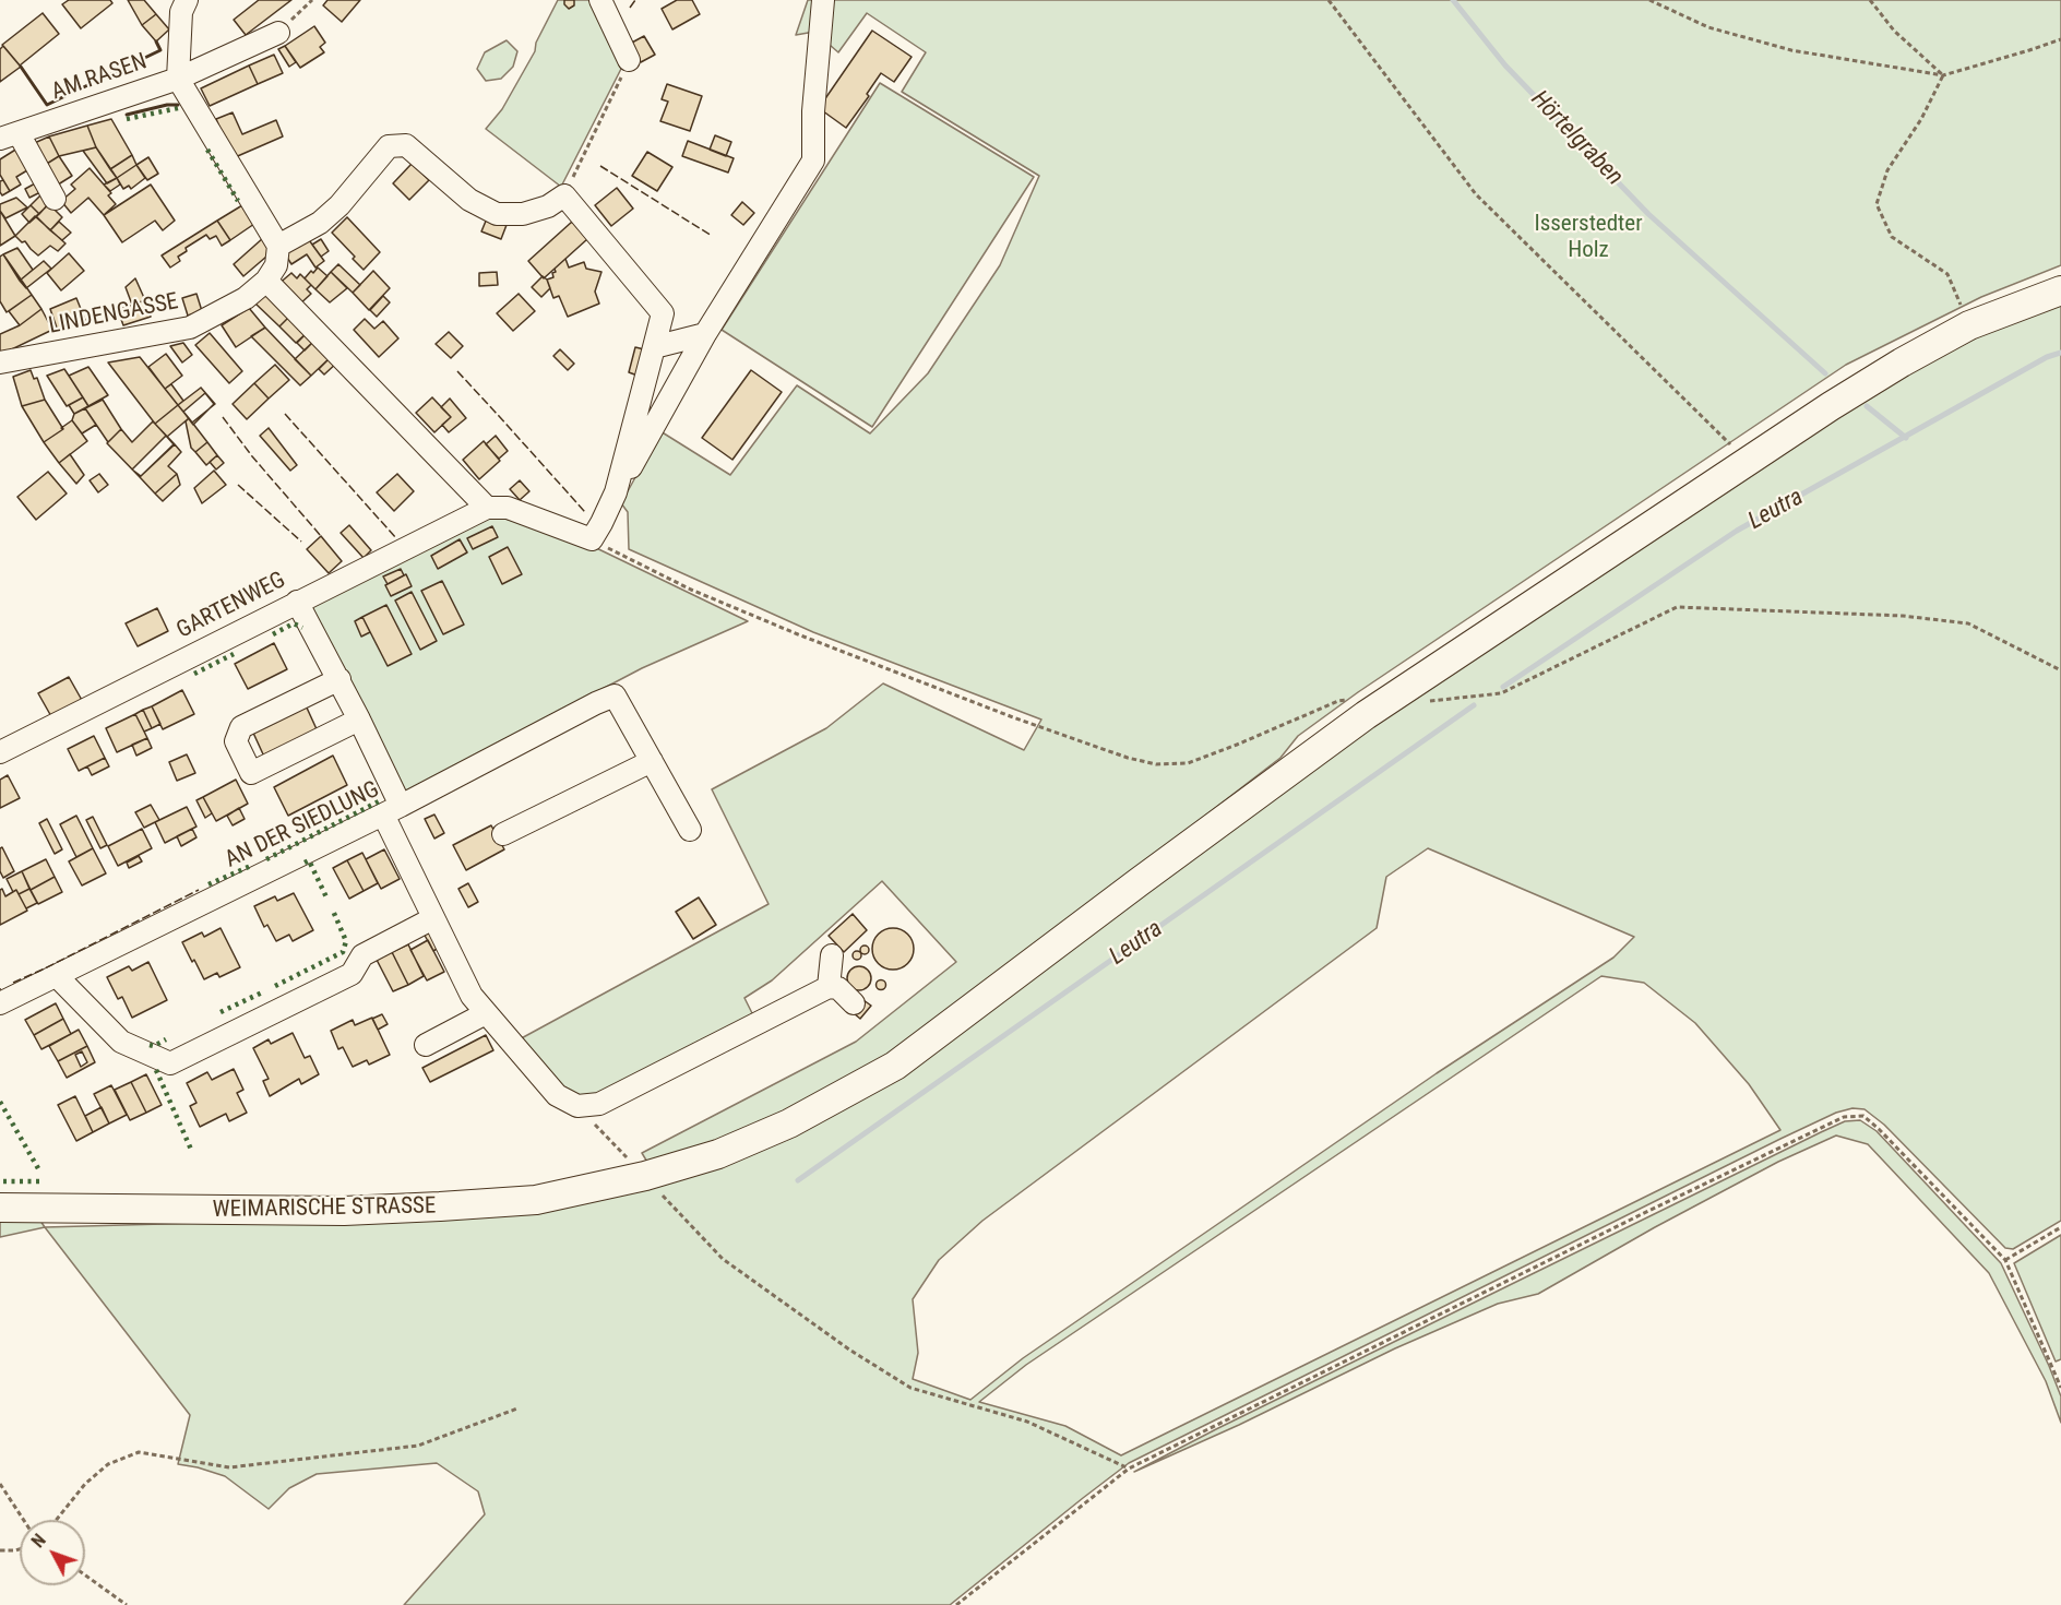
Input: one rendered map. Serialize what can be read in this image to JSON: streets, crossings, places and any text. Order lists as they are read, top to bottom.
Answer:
{
  "streets": {
    "main road": ["WEIMARISCHE STRASSE"],
    "street": [
      "AM RASEN",
      "LINDENGASSE",
      "GARTENWEG",
      "AN DER SIEDLUNG"
    ]
  },
  "crossings": [
    ["GARTENWEG", "AN DER SIEDLUNG"]
  ],
  "water": ["Hörtelgraben", "Leutra"],
  "parks": ["Isserstedter Holz"],
  "north": "top left"
}
